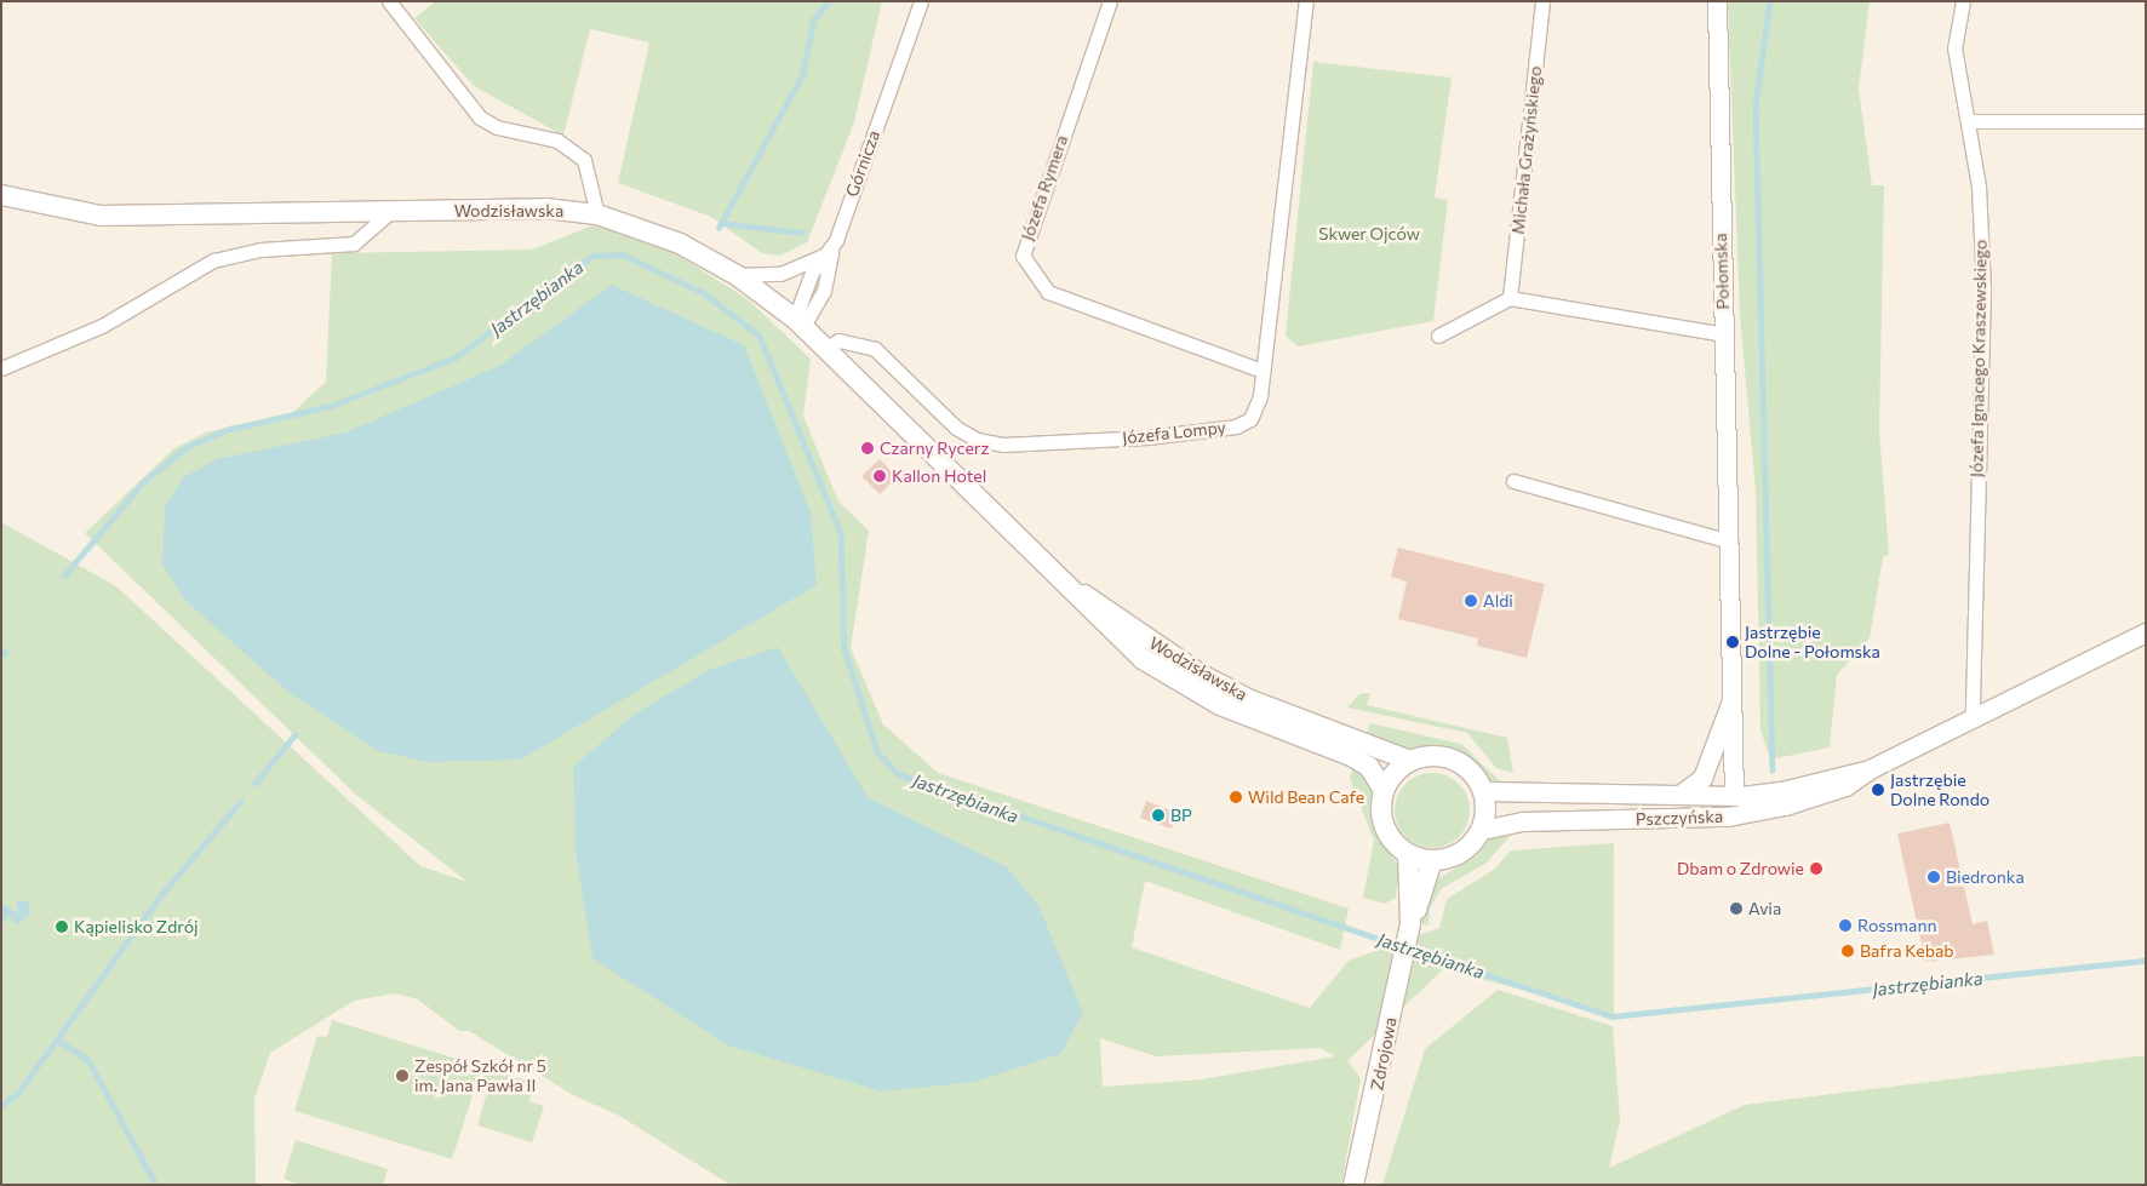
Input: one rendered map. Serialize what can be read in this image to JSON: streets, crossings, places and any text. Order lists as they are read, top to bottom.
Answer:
{
  "streets": {
    "main road": ["Wodzisławska", "Zdrojowa"],
    "street": [
      "Michała Grażyńskiego",
      "Górnicza",
      "Józefa Rymera",
      "Połomska",
      "Józefa Ignacego Kraszewskiego",
      "Józefa Lompy",
      "Pszczyńska"
    ]
  },
  "crossings": [
    ["Górnicza", "Wodzisławska"],
    ["Józefa Rymera", "Józefa Lompy"],
    ["Wodzisławska", "Józefa Lompy"],
    ["Wodzisławska", "Pszczyńska"],
    ["Wodzisławska", "Zdrojowa"],
    ["Połomska", "Pszczyńska"],
    ["Józefa Ignacego Kraszewskiego", "Pszczyńska"],
    ["Pszczyńska", "Zdrojowa"]
  ],
  "water": ["Jastrzębianka"],
  "parks": ["Skwer Ojców"],
  "places": [
    "Czarny Rycerz",
    "Kallon Hotel",
    "Aldi",
    "Jastrzębie Dolne - Połomska",
    "Jastrzębie Dolne Rondo",
    "Wild Bean Cafe",
    "BP",
    "Dbam o Zdrowie",
    "Biedronka",
    "Avia",
    "Rossmann",
    "Kąpielisko Zdrój",
    "Bafra Kebab",
    "Zespół Szkół nr 5 im. Jana Pawła II"
  ]
}
